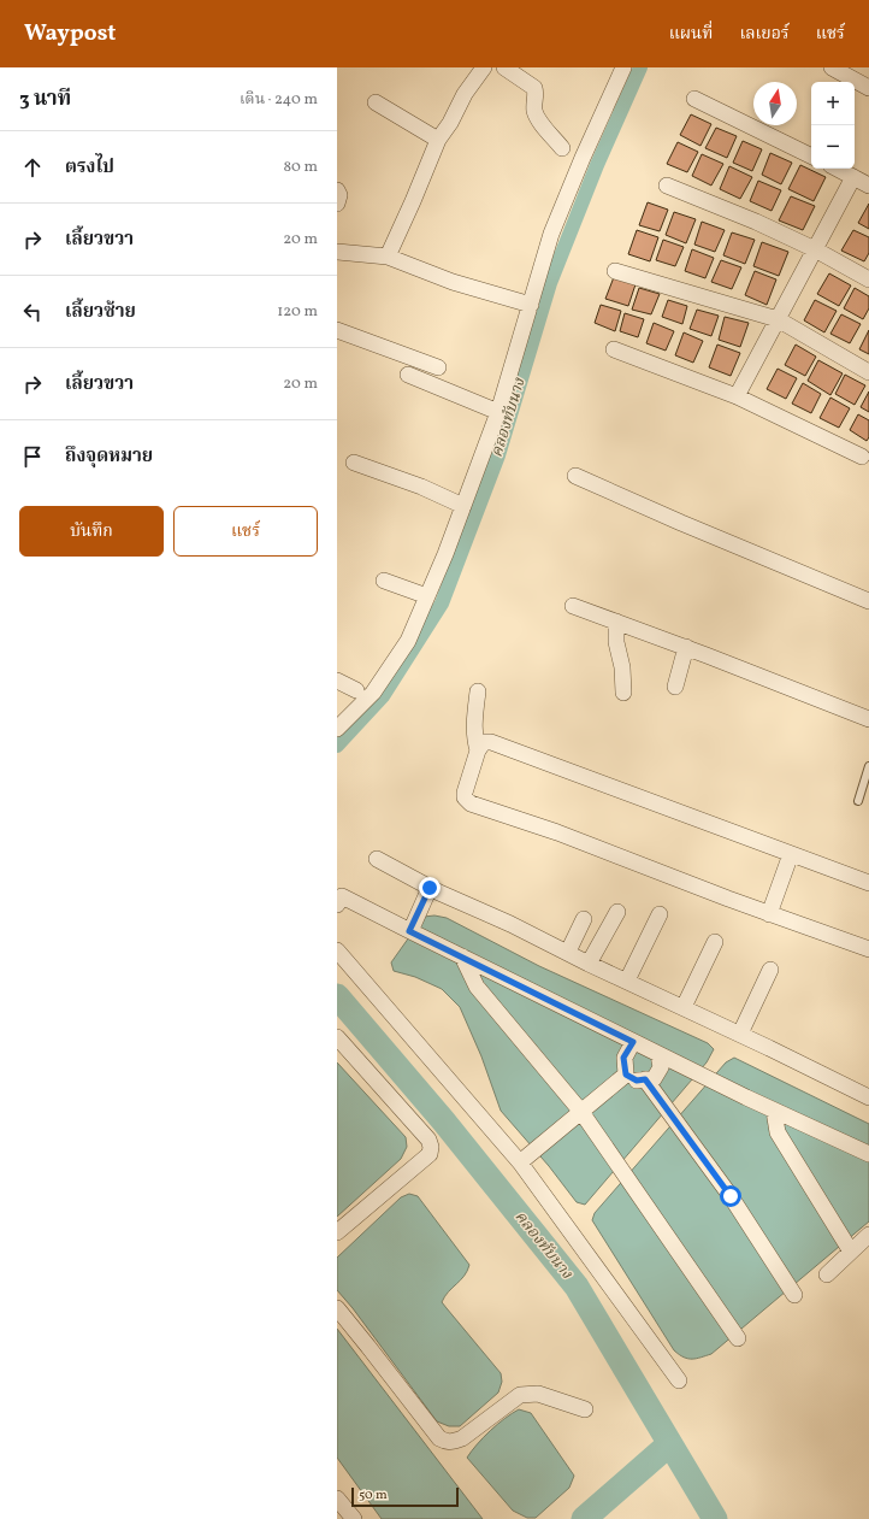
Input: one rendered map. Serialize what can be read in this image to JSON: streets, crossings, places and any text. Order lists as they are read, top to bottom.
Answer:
{
  "water": ["คลองทับนาง"],
  "scale_bar": "50 m",
  "north": "top",
  "page": {
    "header": "Waypost",
    "nav": ["แผนที่", "เลเยอร์", "แชร์"],
    "heading": ["3 นาที", "เดิน · 240 m"],
    "map_buttons": ["+", "−"],
    "list": [
      ["ตรงไป", "80 m"],
      ["เลี้ยวขวา", "20 m"],
      ["เลี้ยวซ้าย", "120 m"],
      ["เลี้ยวขวา", "20 m"],
      "ถึงจุดหมาย"
    ],
    "buttons": ["บันทึก", "แชร์"],
    "scale": "50 m"
  }
}
